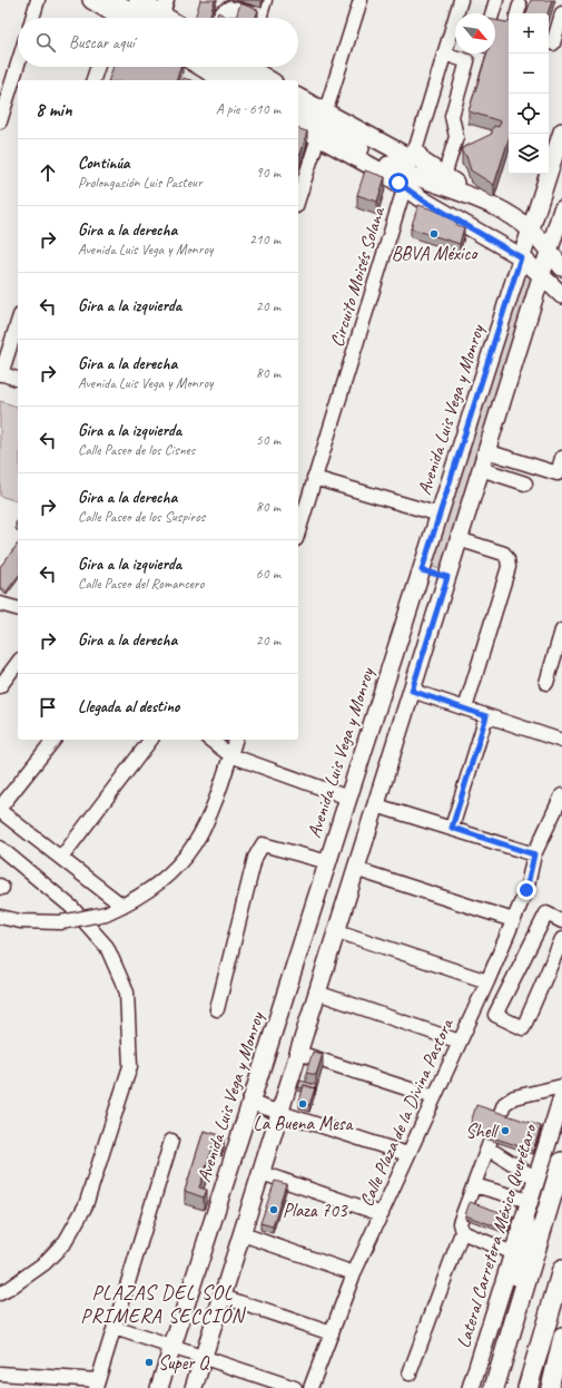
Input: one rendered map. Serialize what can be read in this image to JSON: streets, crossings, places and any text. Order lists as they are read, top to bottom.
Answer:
{
  "streets": {
    "main road": ["Avenida Luis Vega y Monroy", "Lateral Carretera México Querétaro"],
    "street": ["Circuito Moisés Solana", "Calle Plaza de la Divina Pastora"]
  },
  "districts": ["PLAZAS DEL SOL PRIMERA SECCIÓN"],
  "places": [
    "BBVA México",
    "La Buena Mesa",
    "Shell",
    "Plaza 703",
    "Super Q"
  ],
  "north": "bottom right",
  "page": {
    "map_buttons": ["+", "−"],
    "search": "Buscar aquí",
    "heading": ["8 min", "A pie · 610 m"],
    "list": [
      ["Continúa", "Prolongación Luis Pasteur", "90 m"],
      ["Gira a la derecha", "Avenida Luis Vega y Monroy", "210 m"],
      ["Gira a la izquierda", "20 m"],
      ["Gira a la derecha", "Avenida Luis Vega y Monroy", "80 m"],
      ["Gira a la izquierda", "Calle Paseo de los Cisnes", "50 m"],
      ["Gira a la derecha", "Calle Paseo de los Suspiros", "80 m"],
      ["Gira a la izquierda", "Calle Paseo del Romancero", "60 m"],
      ["Gira a la derecha", "20 m"],
      "Llegada al destino"
    ]
  }
}
